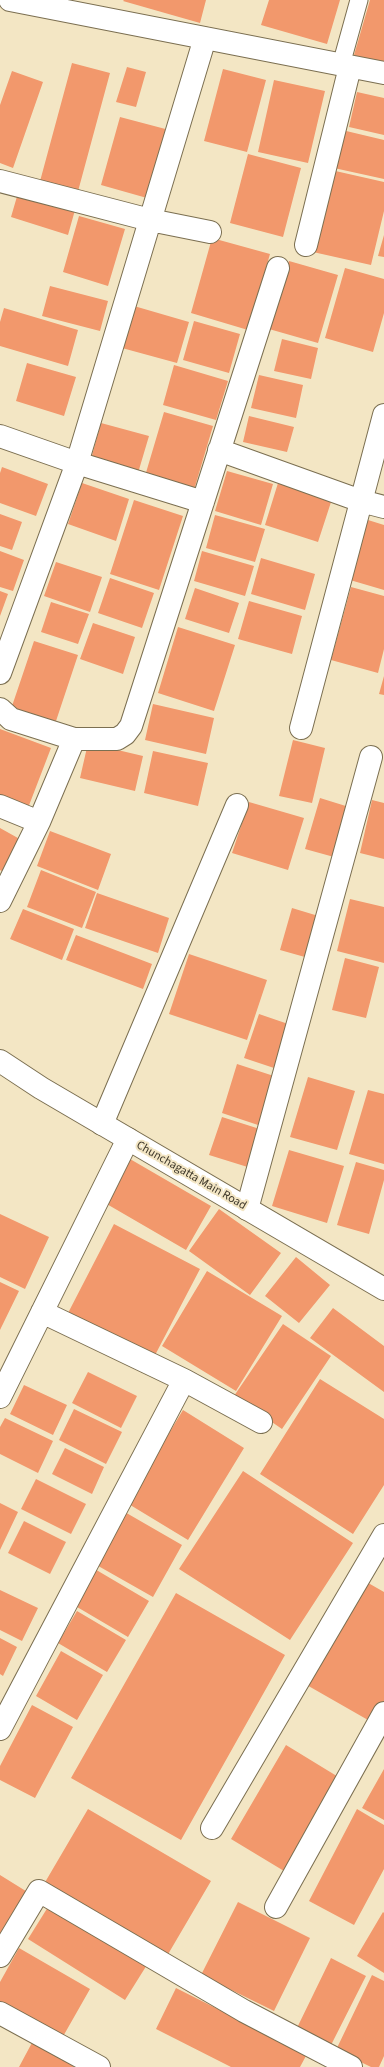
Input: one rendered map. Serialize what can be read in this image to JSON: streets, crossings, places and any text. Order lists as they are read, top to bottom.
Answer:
{
  "streets": {
    "street": ["Chunchagatta Main Road"]
  }
}
